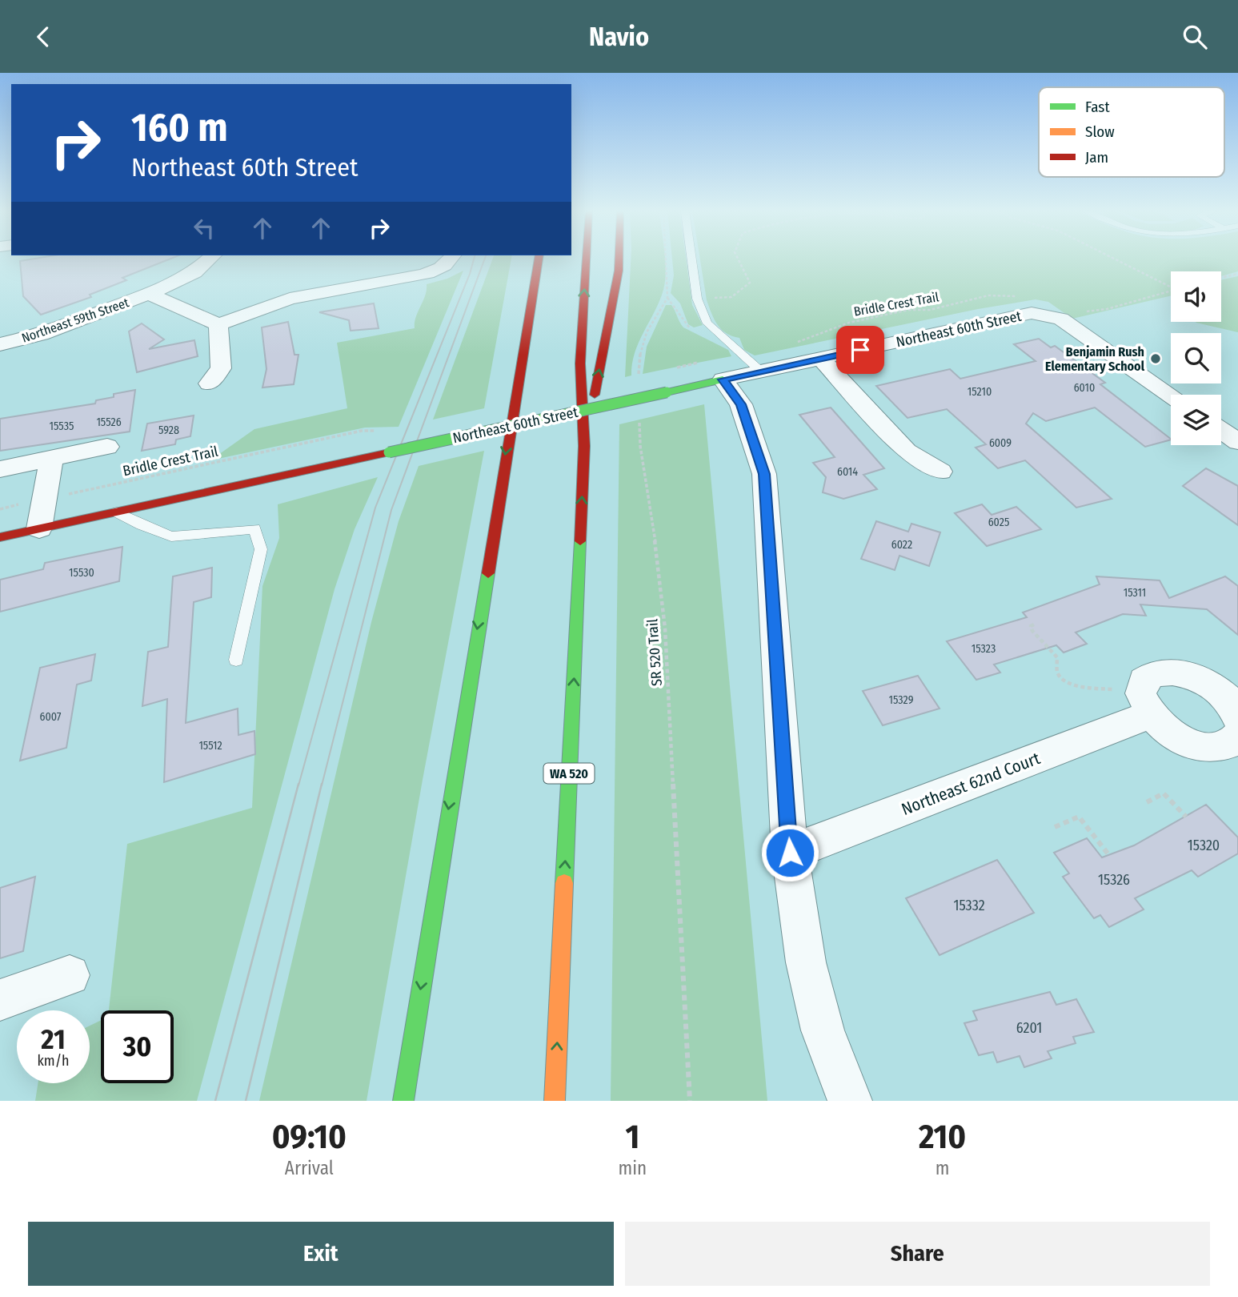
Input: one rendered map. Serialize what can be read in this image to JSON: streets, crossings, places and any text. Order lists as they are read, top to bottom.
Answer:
{
  "streets": {
    "main road": ["Northeast 60th Street", "WA 520"],
    "street": ["Northeast 59th Street", "Northeast 62nd Court"],
    "path": ["Bridle Crest Trail", "SR 520 Trail"]
  },
  "crossings": [
    ["Bridle Crest Trail", "Northeast 60th Street"]
  ],
  "places": ["Benjamin Rush Elementary School"],
  "house_numbers": [
    "6010",
    "15210",
    "15526",
    "15535",
    "5928",
    "6009",
    "6014",
    "6025",
    "6022",
    "15530",
    "15311",
    "15323",
    "15329",
    "6007",
    "15512",
    "15320",
    "15326",
    "15332",
    "6201"
  ],
  "legend": ["Fast", "Slow", "Jam"],
  "page": {
    "header": "Navio",
    "turn": ["160 m", "Northeast 60th Street"],
    "speed": "21 km/h",
    "limit": "30",
    "eta": [
      "09:10",
      "Arrival",
      "1",
      "min",
      "210",
      "m"
    ],
    "buttons": ["Exit", "Share"]
  }
}
